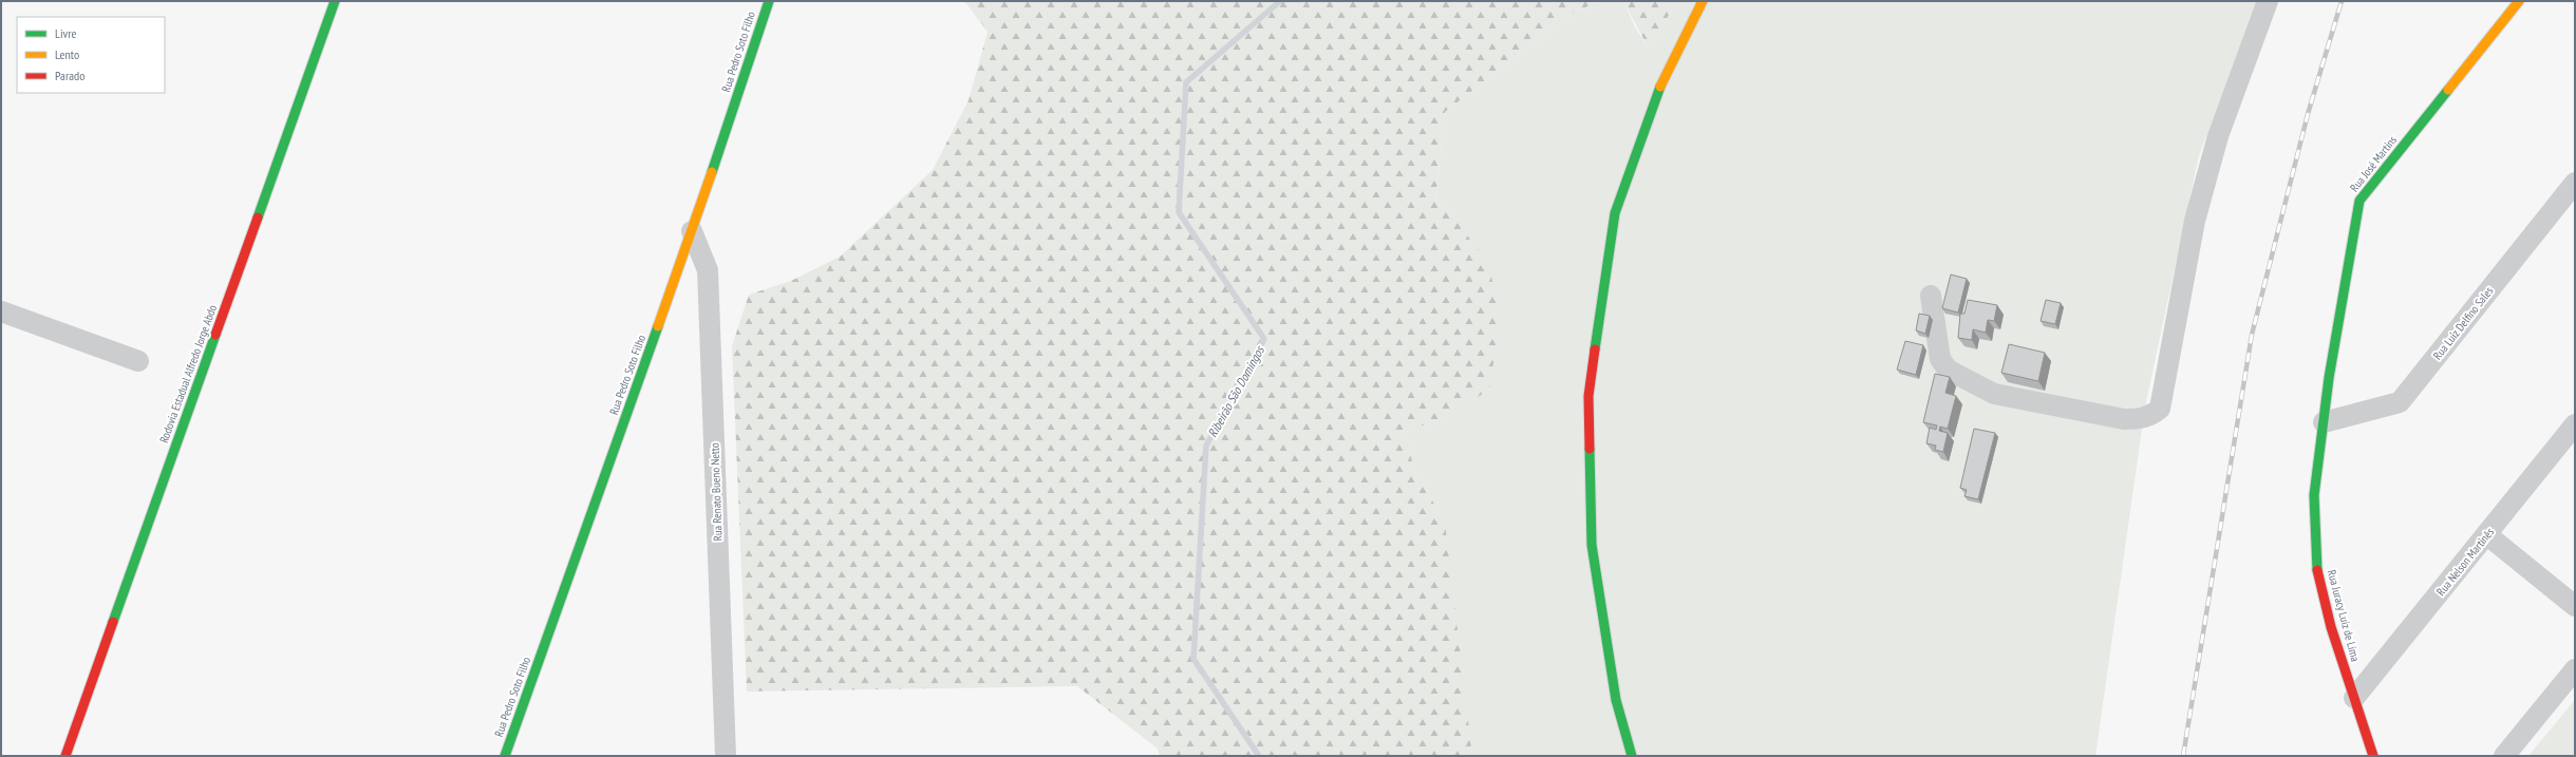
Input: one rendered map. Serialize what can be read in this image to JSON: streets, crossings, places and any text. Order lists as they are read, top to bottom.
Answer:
{
  "streets": {
    "street": [
      "Rua Pedro Soto Filho",
      "Rua José Martins",
      "Rua Luiz Delfino Sales",
      "Rodovia Estadual Alfredo Jorge Abdo",
      "Rua Renato Bueno Netto",
      "Rua Nelson Martinês",
      "Rua Juracy Luiz de Lima"
    ]
  },
  "crossings": [
    ["Rua Pedro Soto Filho", "Rua Renato Bueno Netto"],
    ["Rua José Martins", "Rua Juracy Luiz de Lima"],
    ["Rua Luiz Delfino Sales", "Rua Juracy Luiz de Lima"],
    ["Rua Nelson Martinês", "Rua Juracy Luiz de Lima"]
  ],
  "water": ["Ribeirão São Domingos"],
  "legend": ["Livre", "Lento", "Parado"]
}
